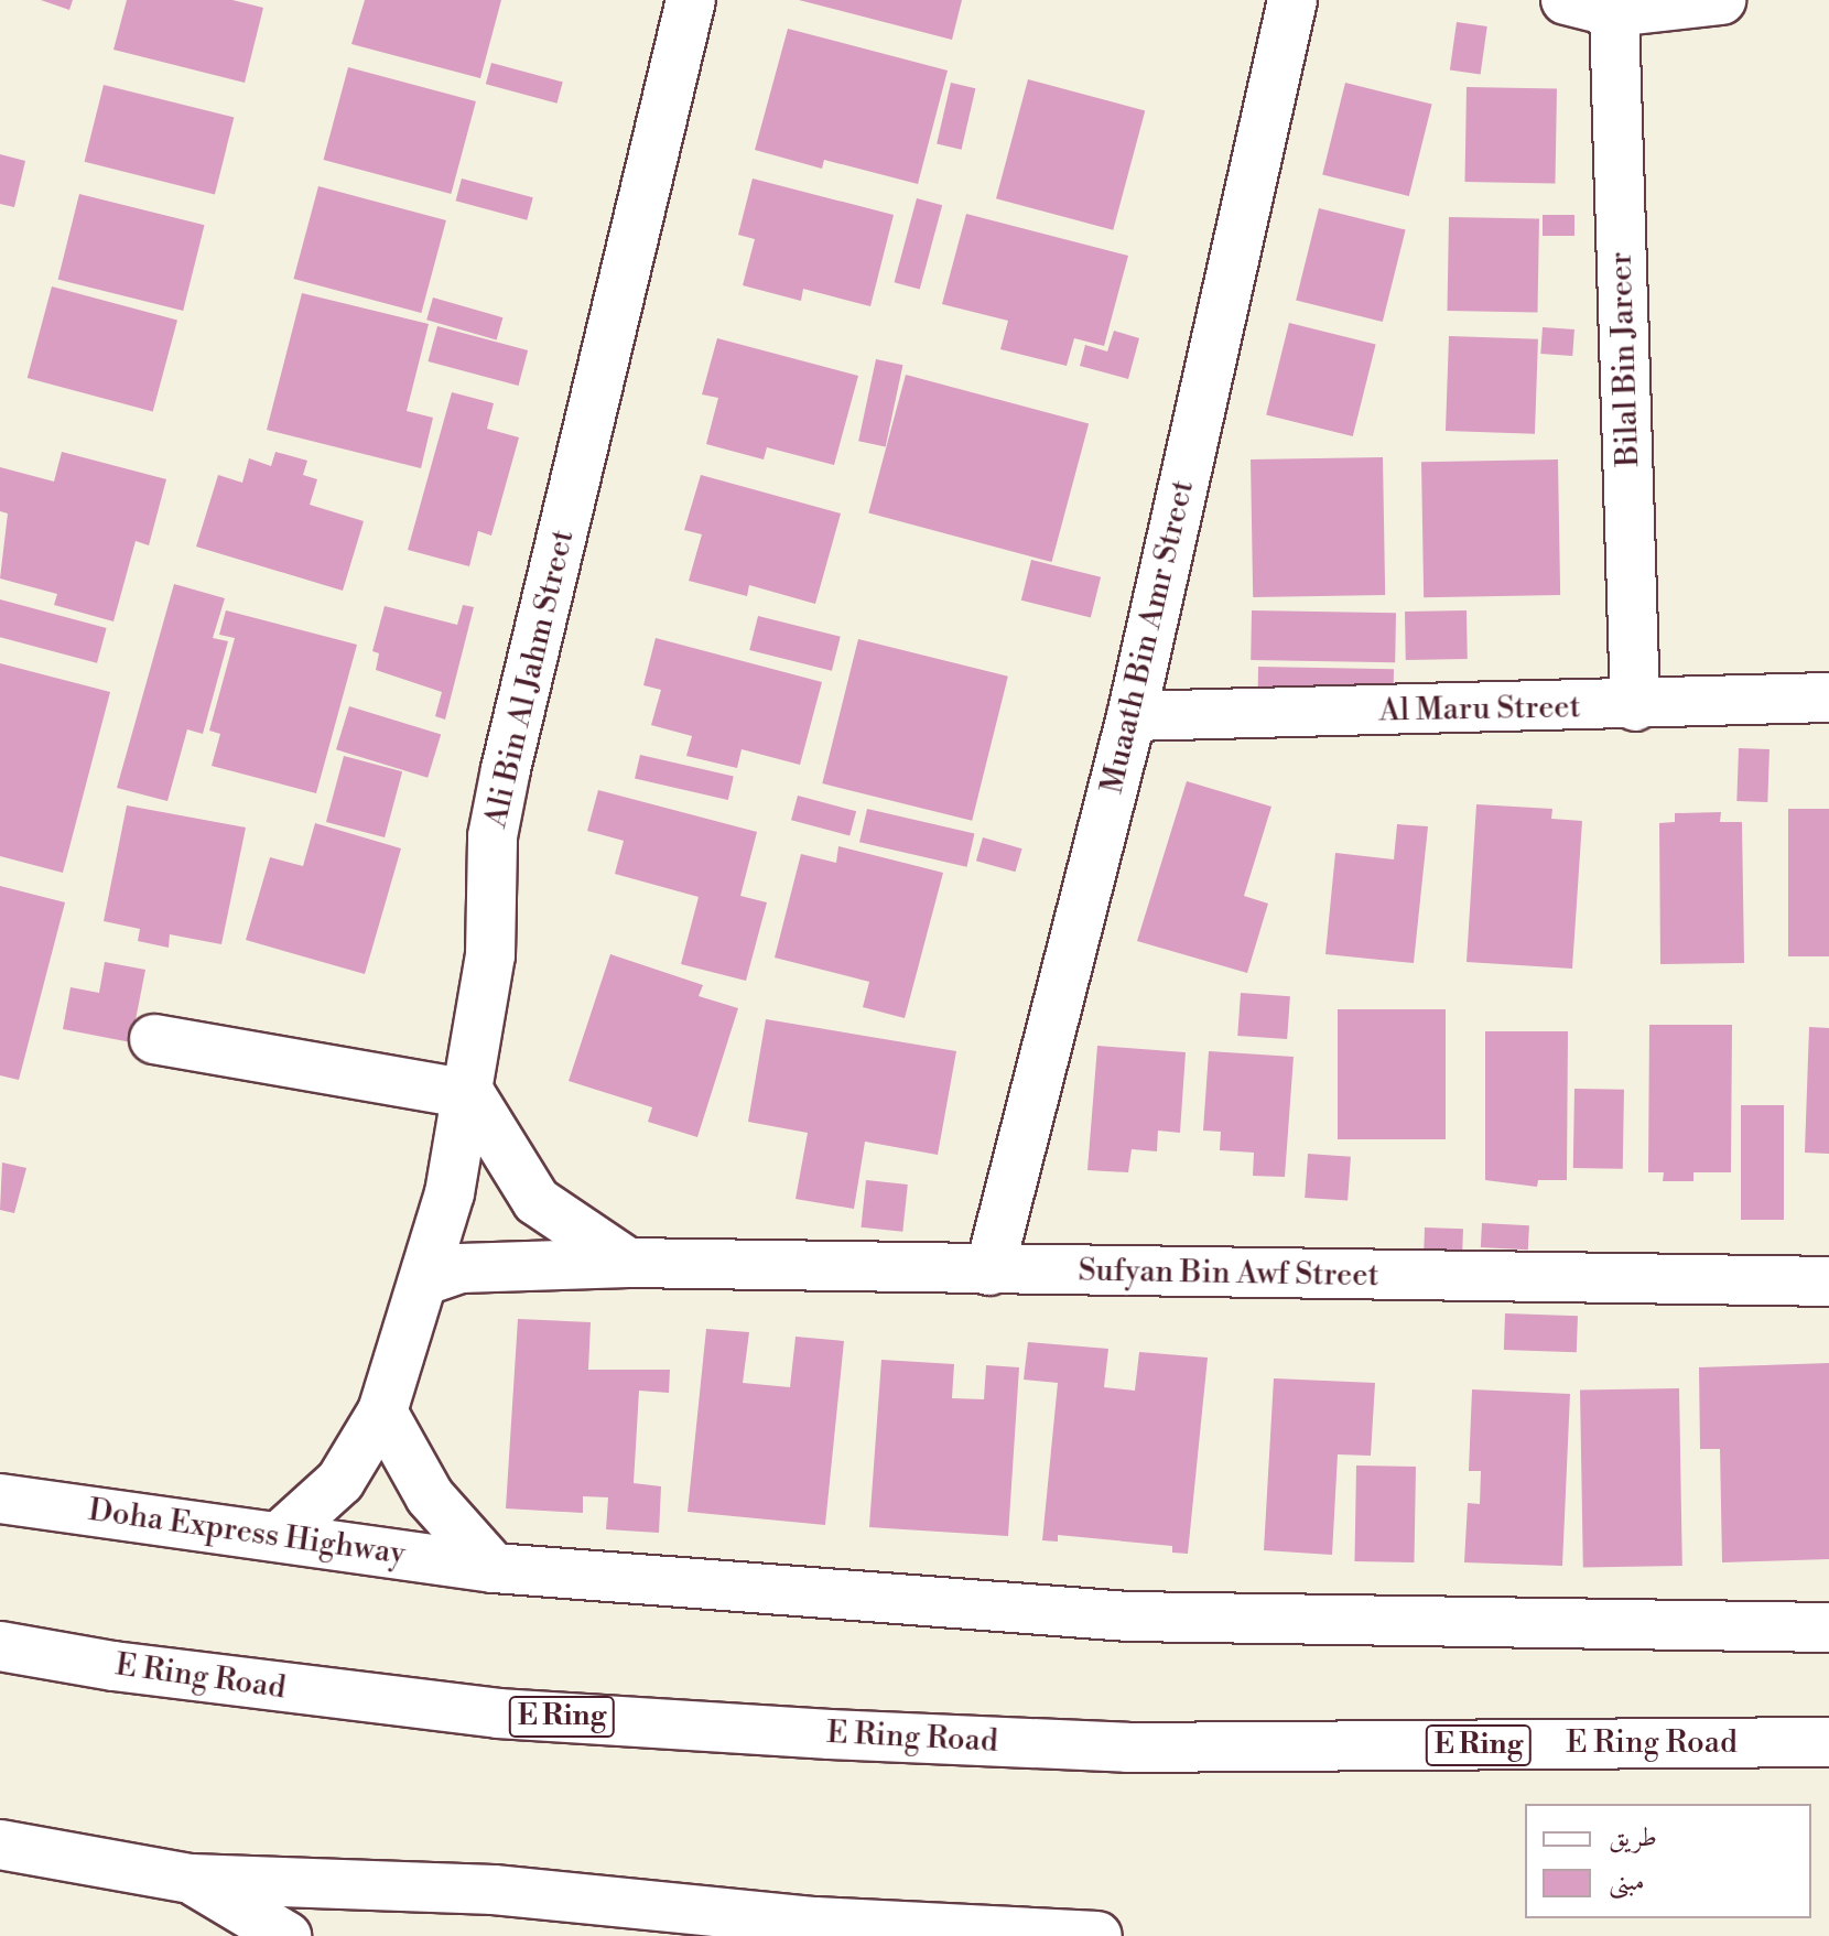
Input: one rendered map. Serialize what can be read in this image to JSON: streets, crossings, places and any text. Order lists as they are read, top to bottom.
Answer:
{
  "streets": {
    "main road": [
      "Bilal Bin Jareer",
      "Muaath Bin Amr Street",
      "Ali Bin Al Jahm Street",
      "Al Maru Street",
      "Sufyan Bin Awf Street",
      "Doha Express Highway",
      "E Ring Road",
      "E Ring"
    ]
  },
  "crossings": [
    ["Bilal Bin Jareer", "Al Maru Street"],
    ["Muaath Bin Amr Street", "Al Maru Street"],
    ["Muaath Bin Amr Street", "Sufyan Bin Awf Street"],
    ["Ali Bin Al Jahm Street", "Sufyan Bin Awf Street"],
    ["Ali Bin Al Jahm Street", "Doha Express Highway"]
  ],
  "legend": ["طريق", "مبنى"]
}
